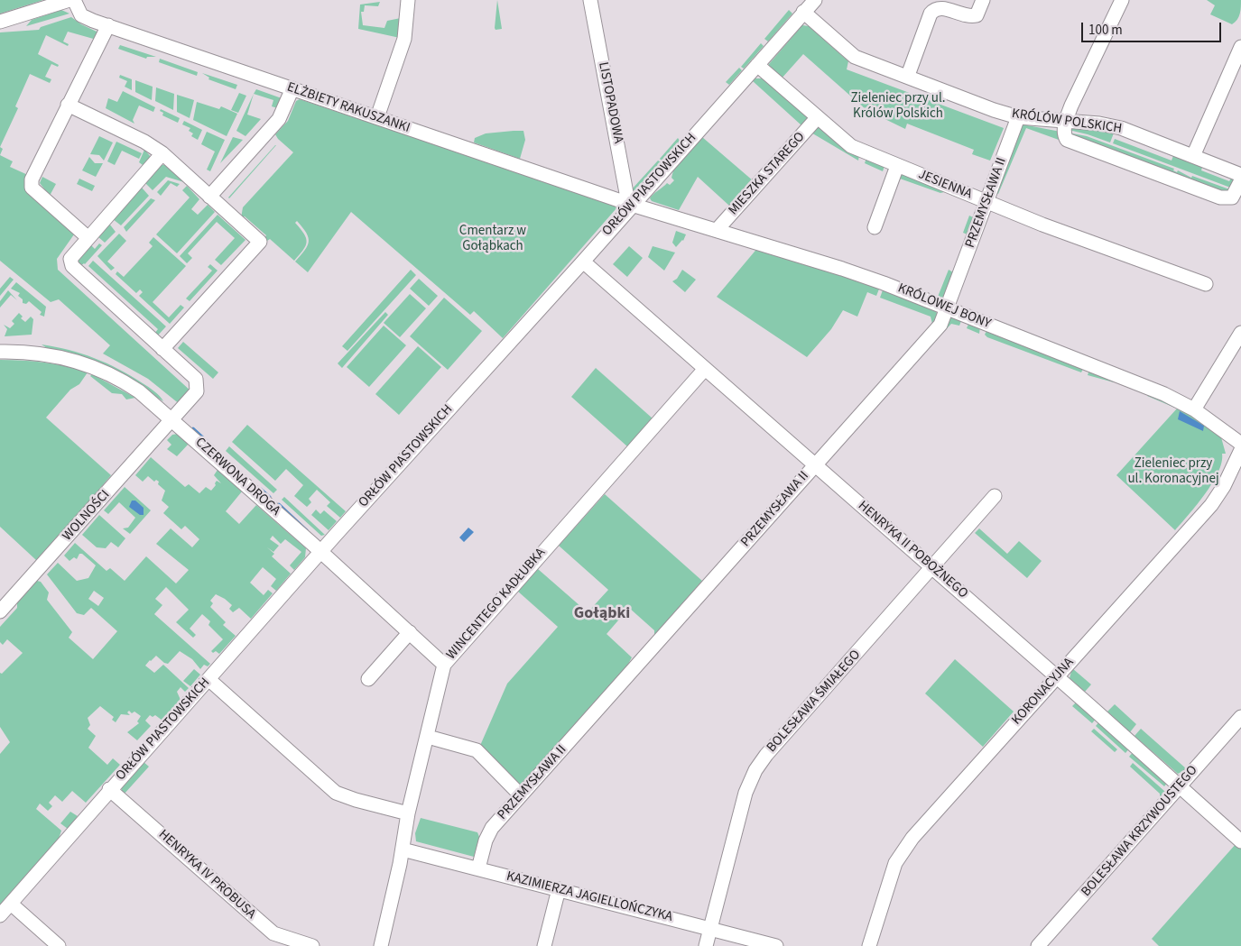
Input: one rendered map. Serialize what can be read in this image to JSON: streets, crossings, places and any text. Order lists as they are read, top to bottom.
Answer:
{
  "streets": {
    "street": [
      "LISTOPADOWA",
      "ELŻBIETY RAKUSZANKI",
      "KRÓLÓW POLSKICH",
      "MIESZKA STAREGO",
      "ORŁÓW PIASTOWSKICH",
      "JESIENNA",
      "PRZEMYSŁAWA II",
      "KRÓLOWEJ BONY",
      "CZERWONA DROGA",
      "WOLNOŚCI",
      "HENRYKA II POBOŻNEGO",
      "WINCENTEGO KADŁUBKA",
      "KORONACYJNA",
      "BOLESŁAWA ŚMIAŁEGO",
      "BOLESŁAWA KRZYWOUSTEGO",
      "HENRYKA IV PROBUSA",
      "KAZIMIERZA JAGIELLOŃCZYKA"
    ]
  },
  "crossings": [
    ["LISTOPADOWA", "ELŻBIETY RAKUSZANKI"],
    ["LISTOPADOWA", "ORŁÓW PIASTOWSKICH"],
    ["LISTOPADOWA", "KRÓLOWEJ BONY"],
    ["ELŻBIETY RAKUSZANKI", "ORŁÓW PIASTOWSKICH"],
    ["ELŻBIETY RAKUSZANKI", "KRÓLOWEJ BONY"],
    ["KRÓLÓW POLSKICH", "ORŁÓW PIASTOWSKICH"],
    ["KRÓLÓW POLSKICH", "PRZEMYSŁAWA II"],
    ["MIESZKA STAREGO", "JESIENNA"],
    ["MIESZKA STAREGO", "KRÓLOWEJ BONY"],
    ["ORŁÓW PIASTOWSKICH", "JESIENNA"],
    ["ORŁÓW PIASTOWSKICH", "KRÓLOWEJ BONY"],
    ["ORŁÓW PIASTOWSKICH", "CZERWONA DROGA"],
    ["ORŁÓW PIASTOWSKICH", "HENRYKA II POBOŻNEGO"],
    ["ORŁÓW PIASTOWSKICH", "HENRYKA IV PROBUSA"],
    ["JESIENNA", "PRZEMYSŁAWA II"],
    ["PRZEMYSŁAWA II", "KRÓLOWEJ BONY"],
    ["PRZEMYSŁAWA II", "HENRYKA II POBOŻNEGO"],
    ["PRZEMYSŁAWA II", "KAZIMIERZA JAGIELLOŃCZYKA"],
    ["KRÓLOWEJ BONY", "KORONACYJNA"],
    ["CZERWONA DROGA", "WOLNOŚCI"],
    ["CZERWONA DROGA", "WINCENTEGO KADŁUBKA"],
    ["HENRYKA II POBOŻNEGO", "WINCENTEGO KADŁUBKA"],
    ["HENRYKA II POBOŻNEGO", "KORONACYJNA"],
    ["HENRYKA II POBOŻNEGO", "BOLESŁAWA ŚMIAŁEGO"],
    ["HENRYKA II POBOŻNEGO", "BOLESŁAWA KRZYWOUSTEGO"],
    ["WINCENTEGO KADŁUBKA", "KAZIMIERZA JAGIELLOŃCZYKA"],
    ["BOLESŁAWA ŚMIAŁEGO", "KAZIMIERZA JAGIELLOŃCZYKA"]
  ],
  "districts": ["Gołąbki"],
  "parks": ["Zieleniec przy ul. Królów Polskich", "Cmentarz w Gołąbkach", "Zieleniec przy ul. Koronacyjnej"],
  "scale_bar": "100 m"
}
